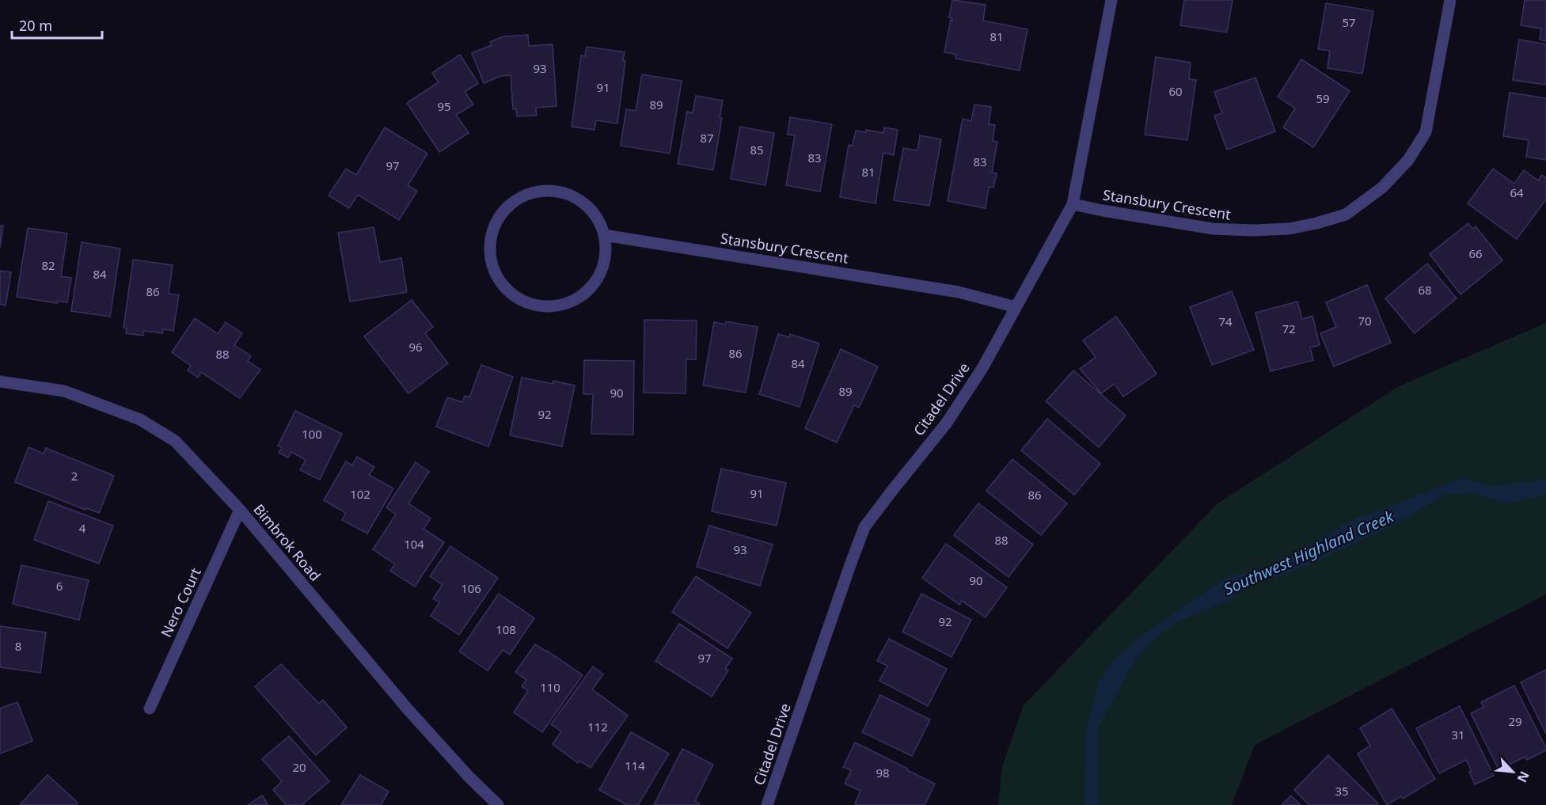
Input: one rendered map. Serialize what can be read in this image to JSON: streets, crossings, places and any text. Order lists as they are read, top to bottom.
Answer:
{
  "streets": {
    "street": [
      "Stansbury Crescent",
      "Citadel Drive",
      "Bimbrok Road",
      "Nero Court"
    ]
  },
  "crossings": [
    ["Stansbury Crescent", "Citadel Drive"],
    ["Bimbrok Road", "Nero Court"]
  ],
  "water": ["Southwest Highland Creek"],
  "house_numbers": [
    "57",
    "81",
    "93",
    "91",
    "60",
    "59",
    "89",
    "95",
    "87",
    "85",
    "83",
    "83",
    "97",
    "81",
    "64",
    "66",
    "82",
    "84",
    "68",
    "86",
    "70",
    "74",
    "72",
    "96",
    "86",
    "88",
    "84",
    "89",
    "90",
    "92",
    "100",
    "2",
    "91",
    "102",
    "86",
    "4",
    "88",
    "104",
    "93",
    "90",
    "6",
    "106",
    "92",
    "108",
    "8",
    "97",
    "110",
    "29",
    "112",
    "31",
    "114",
    "20",
    "98",
    "35"
  ],
  "scale_bar": "20 m",
  "north": "bottom right"
}
